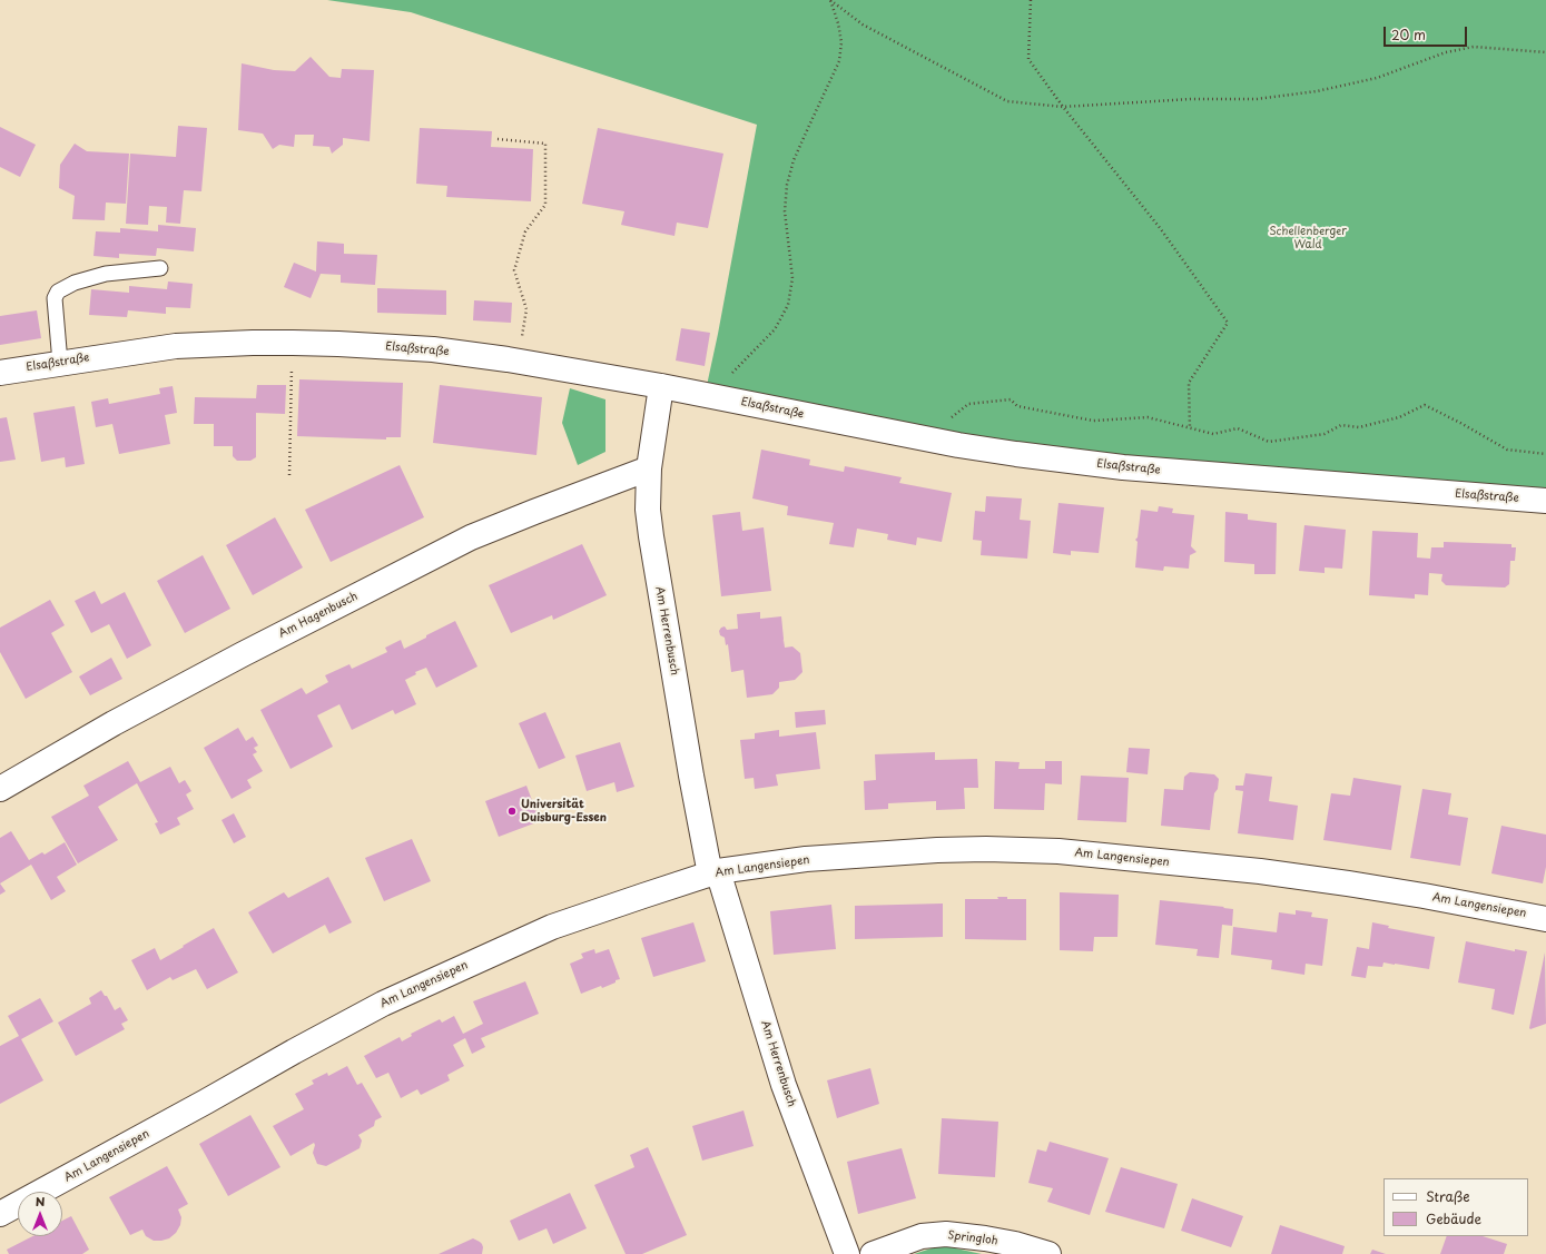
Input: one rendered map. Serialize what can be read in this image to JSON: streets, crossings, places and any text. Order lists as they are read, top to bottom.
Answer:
{
  "streets": {
    "street": [
      "Elsaßstraße",
      "Am Hagenbusch",
      "Am Herrenbusch",
      "Am Langensiepen",
      "Springloh"
    ]
  },
  "crossings": [
    ["Elsaßstraße", "Am Herrenbusch"],
    ["Am Hagenbusch", "Am Herrenbusch"],
    ["Am Herrenbusch", "Am Langensiepen"]
  ],
  "parks": ["Schellenberger Wald"],
  "places": ["Universität Duisburg-Essen"],
  "legend": ["Straße", "Gebäude"],
  "scale_bar": "20 m",
  "north": "top"
}
